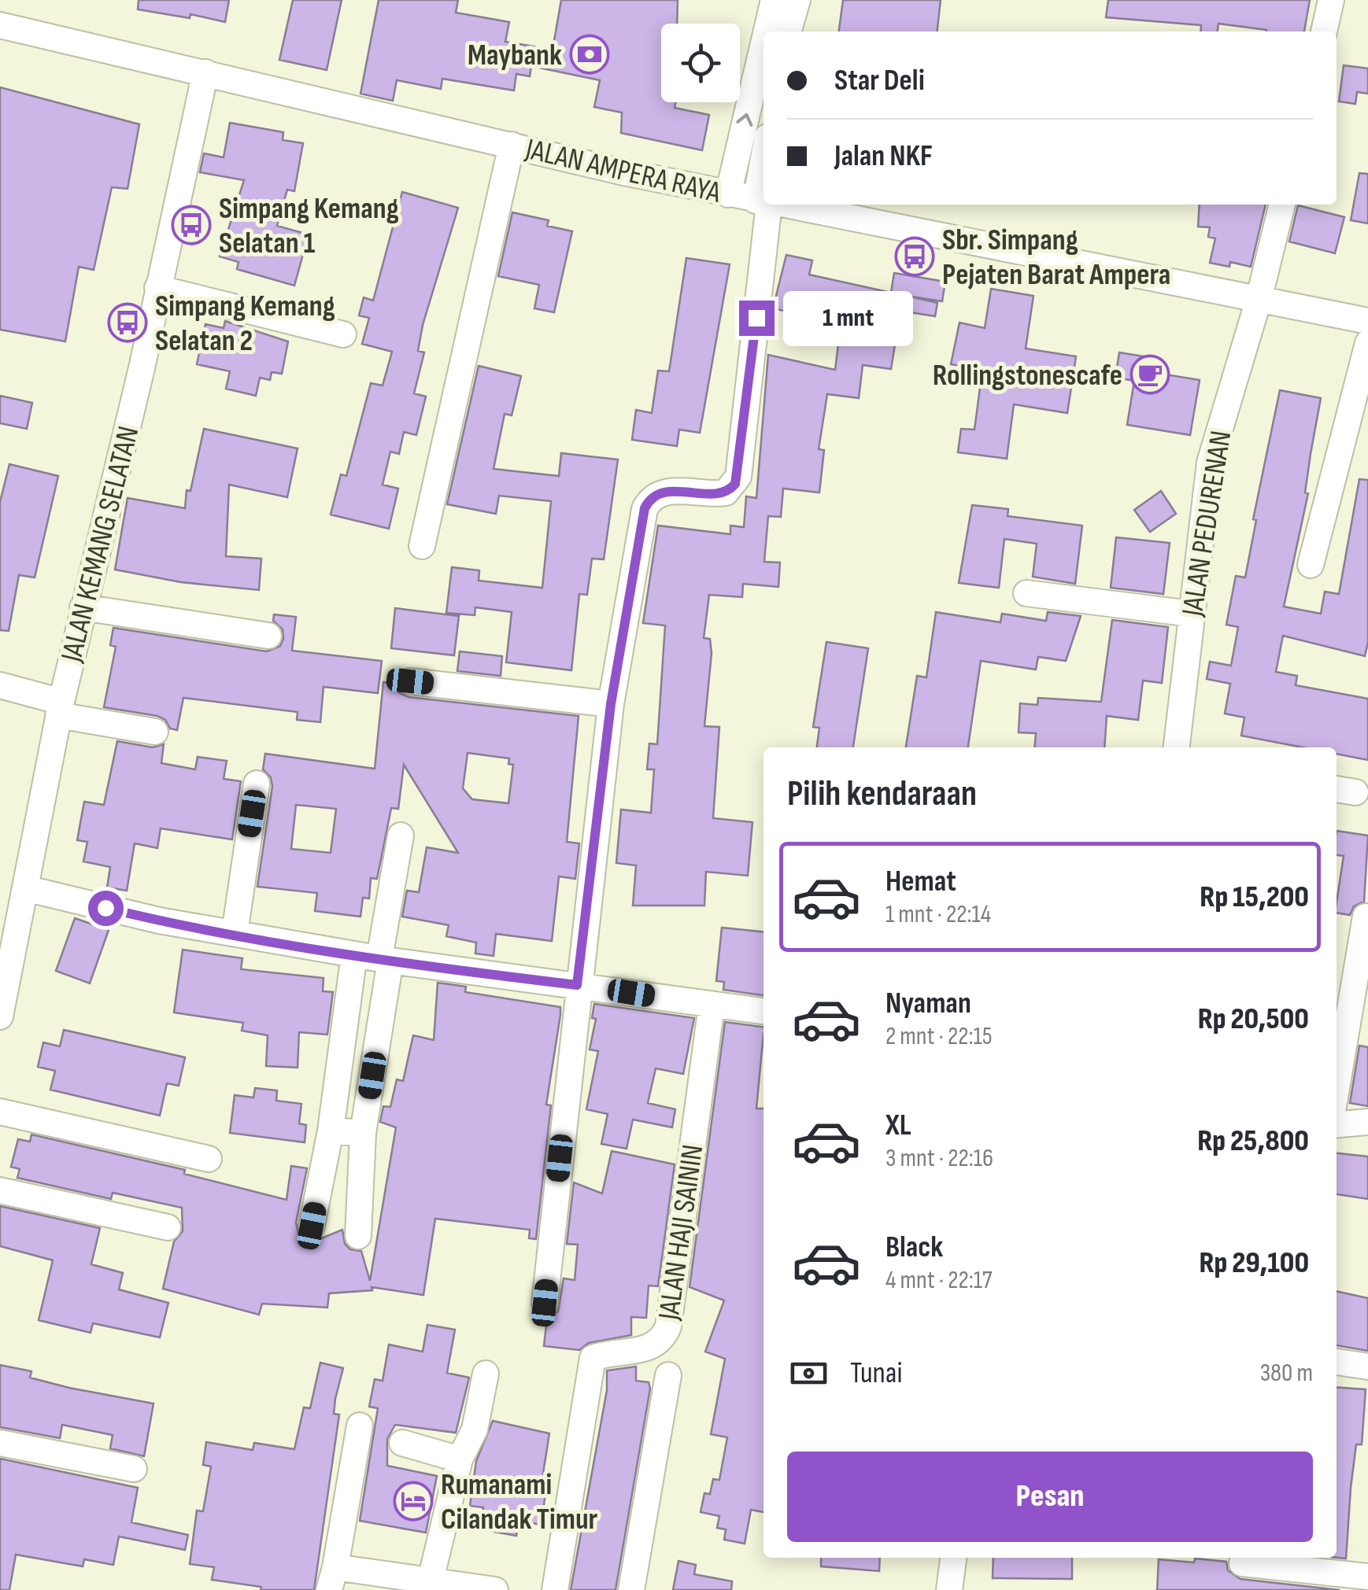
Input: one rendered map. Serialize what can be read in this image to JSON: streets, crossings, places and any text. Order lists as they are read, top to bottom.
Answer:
{
  "streets": {
    "street": [
      "JALAN AMPERA RAYA",
      "JALAN PEDURENAN",
      "JALAN KEMANG SELATAN",
      "JALAN HAJI SAININ"
    ]
  },
  "crossings": [
    ["JALAN AMPERA RAYA", "JALAN PEDURENAN"],
    ["JALAN AMPERA RAYA", "JALAN KEMANG SELATAN"]
  ],
  "places": {
    "bank": ["Maybank"],
    "bus stop": ["Simpang Kemang Selatan 1", "Sbr. Simpang Pejaten Barat Ampera", "Simpang Kemang Selatan 2"],
    "cafe": ["Rollingstonescafe"],
    "hotel": ["Rumanami Cilandak Timur"]
  },
  "page": {
    "banner": ["Star Deli", "Jalan NKF"],
    "bubble": "1 mnt",
    "heading": "Pilih kendaraan",
    "list": [
      {
        "name": "Hemat",
        "note": "1 mnt · 22:14",
        "value": "Rp 15,200"
      },
      {
        "name": "Nyaman",
        "note": "2 mnt · 22:15",
        "value": "Rp 20,500"
      },
      {
        "name": "XL",
        "note": "3 mnt · 22:16",
        "value": "Rp 25,800"
      },
      {
        "name": "Black",
        "note": "4 mnt · 22:17",
        "value": "Rp 29,100"
      }
    ],
    "pay": ["Tunai", "380 m"],
    "buttons": "Pesan"
  }
}
